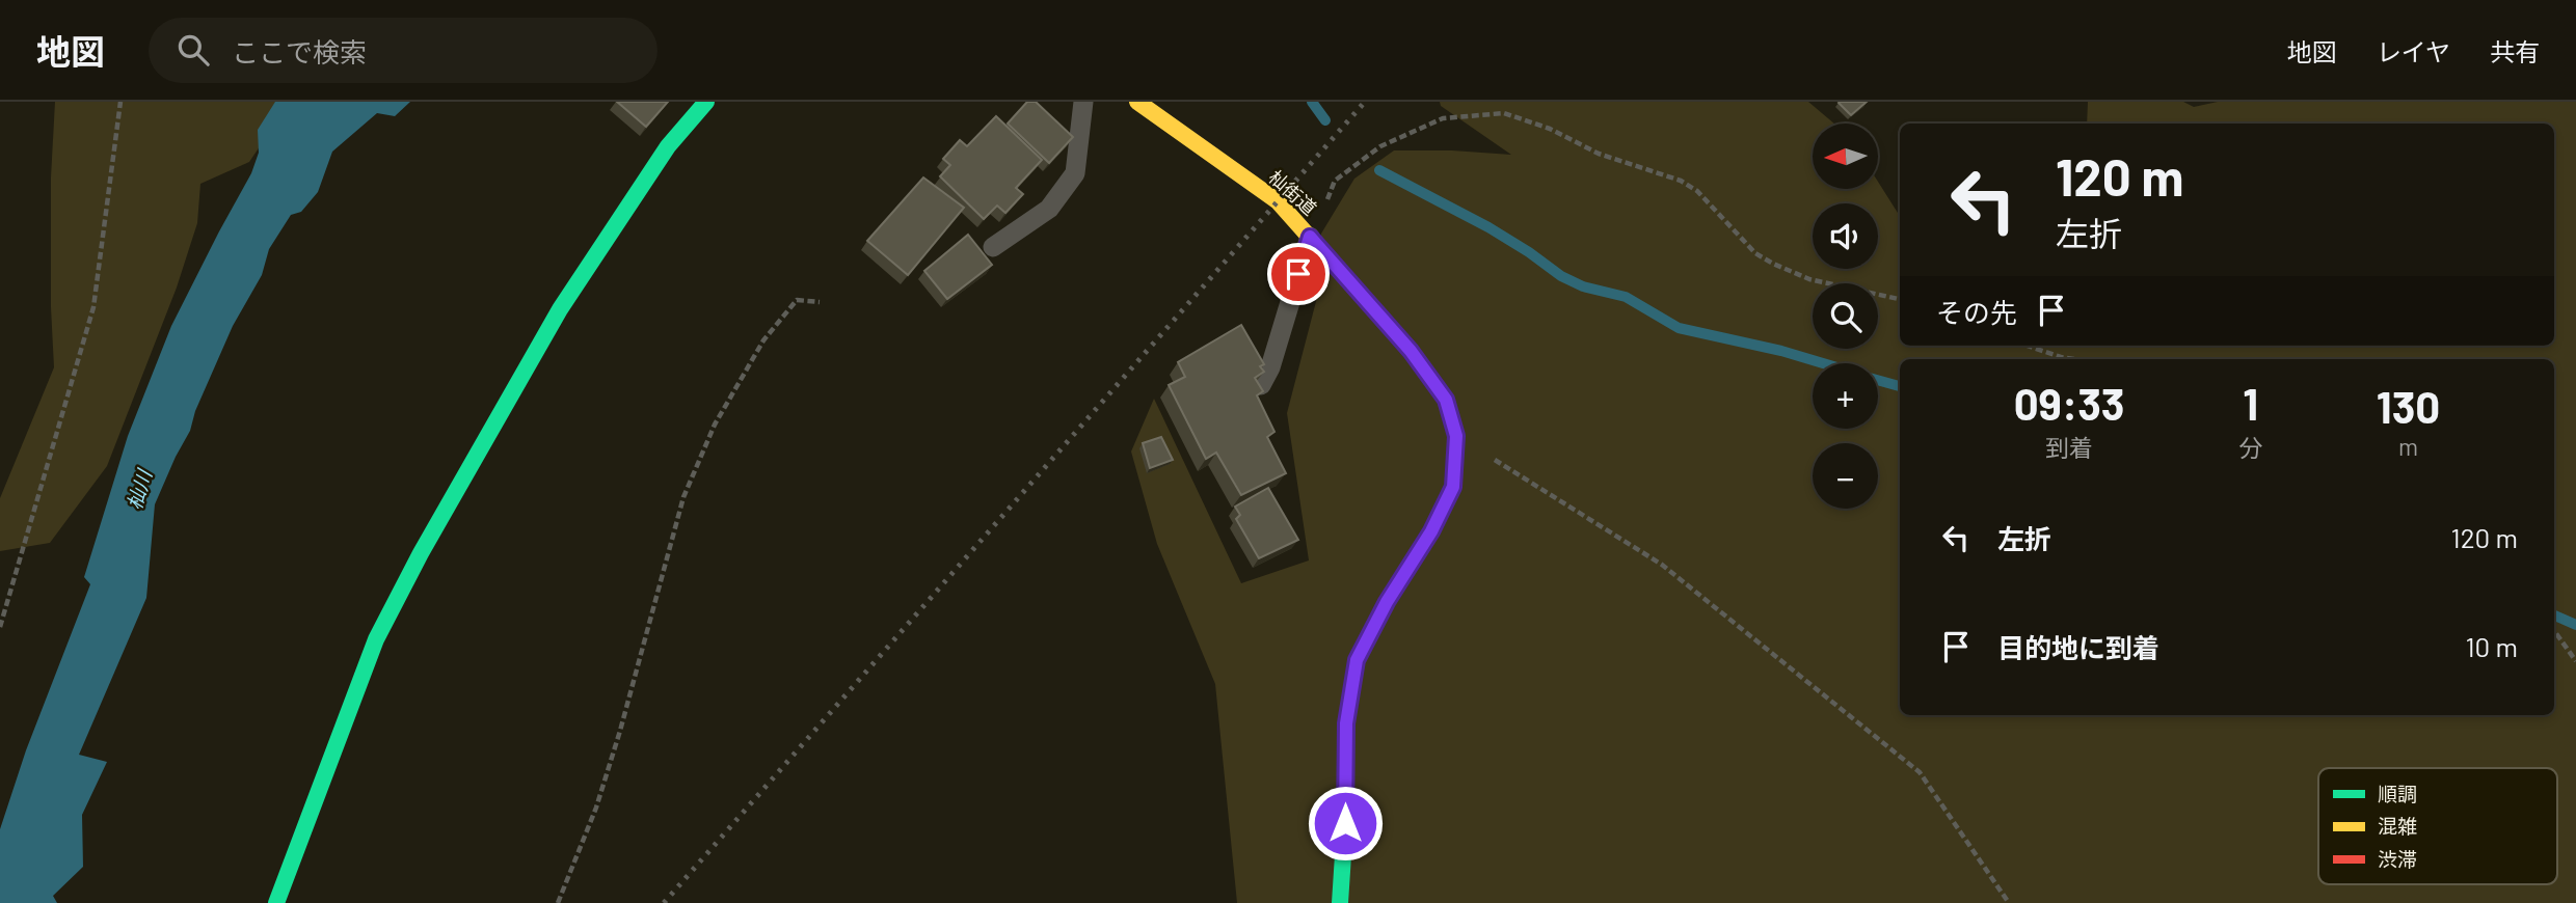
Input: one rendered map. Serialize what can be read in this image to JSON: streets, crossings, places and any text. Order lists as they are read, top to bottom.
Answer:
{
  "streets": {
    "street": ["杣街道"]
  },
  "water": ["杣川"],
  "legend": ["順調", "混雑", "渋滞"],
  "north": "left",
  "page": {
    "header": "地図",
    "search": "ここで検索",
    "nav": ["地図", "レイヤ", "共有"],
    "map_buttons": ["+", "−"],
    "turn": ["120 m", "左折"],
    "then": "その先",
    "eta": [
      "09:33",
      "到着",
      "1",
      "分",
      "130",
      "m"
    ],
    "list": [
      {
        "name": "左折",
        "value": "120 m"
      },
      {
        "name": "目的地に到着",
        "value": "10 m"
      }
    ]
  }
}
